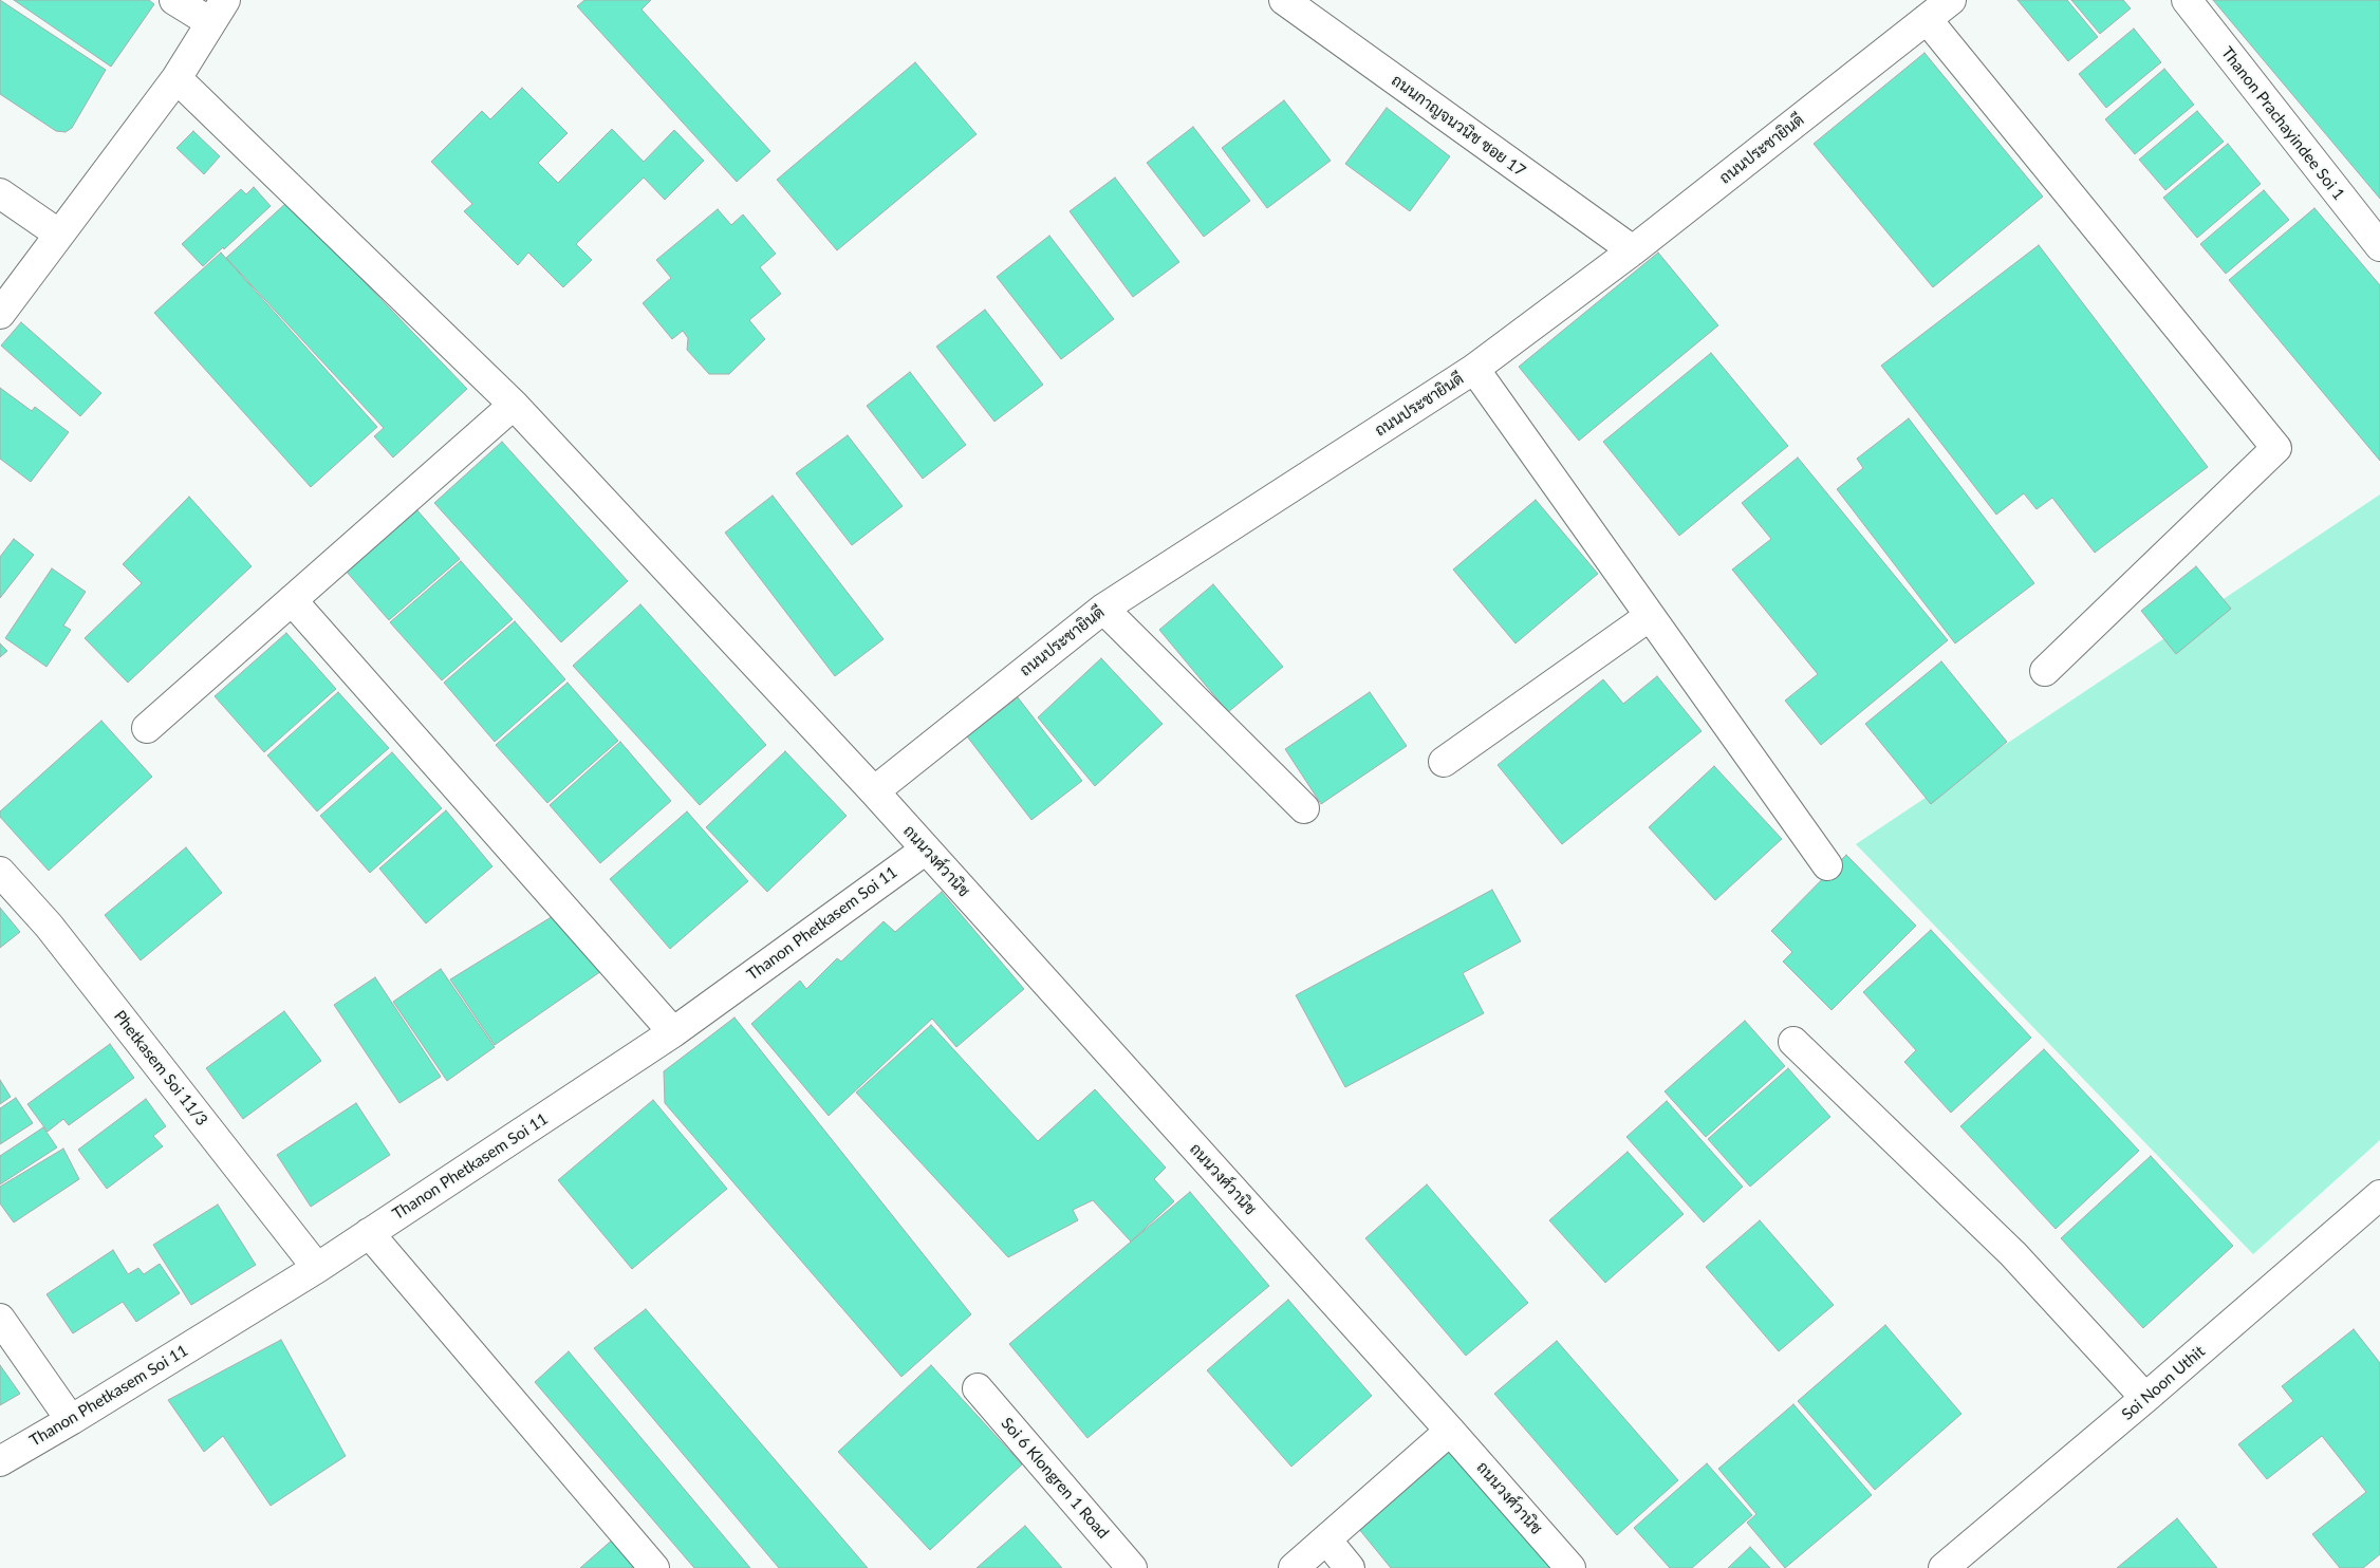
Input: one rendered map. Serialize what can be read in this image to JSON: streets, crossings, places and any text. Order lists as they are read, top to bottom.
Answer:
{
  "streets": {
    "street": [
      "Thanon Prachayindee Soi 1",
      "ถนนกาญจนวนิช ซอย 17",
      "ถนนประชายินดี",
      "ถนนวงศ์วานิช",
      "Thanon Phetkasem Soi 11",
      "Phetkasem Soi 11/3",
      "Soi Noon Uthit",
      "Soi 6 Klongren 1 Road"
    ]
  },
  "crossings": [
    ["ถนนกาญจนวนิช ซอย 17", "ถนนประชายินดี"],
    ["ถนนประชายินดี", "ถนนวงศ์วานิช"],
    ["ถนนวงศ์วานิช", "Thanon Phetkasem Soi 11"],
    ["Thanon Phetkasem Soi 11", "Phetkasem Soi 11/3"]
  ]
}
